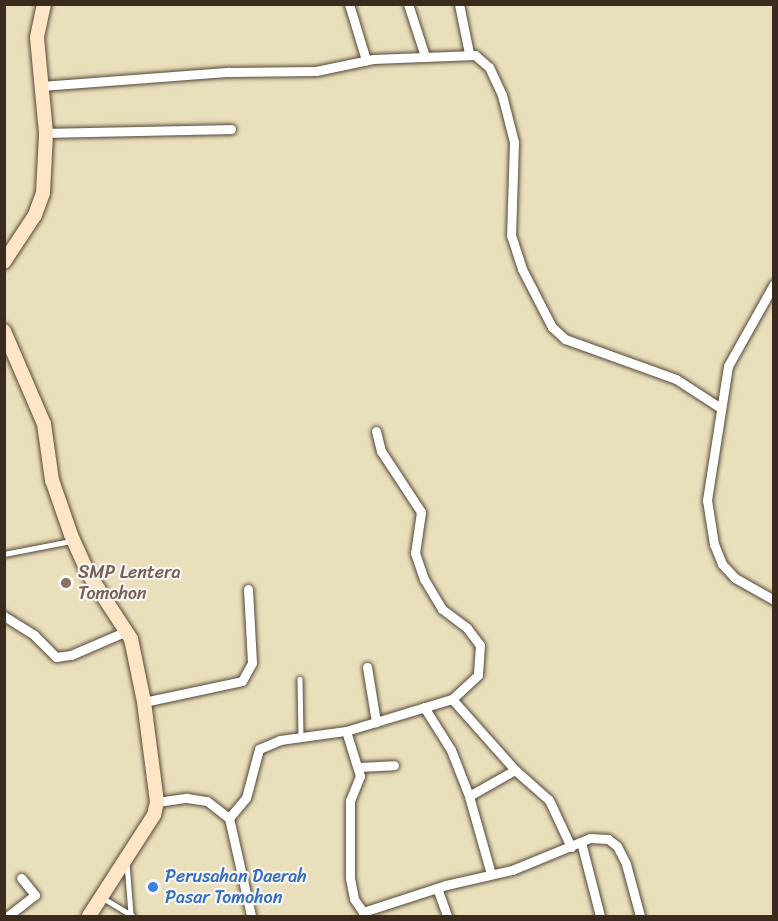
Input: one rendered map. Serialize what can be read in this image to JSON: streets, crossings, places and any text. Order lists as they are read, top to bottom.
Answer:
{
  "places": ["SMP Lentera Tomohon", "Perusahan Daerah Pasar Tomohon"]
}
